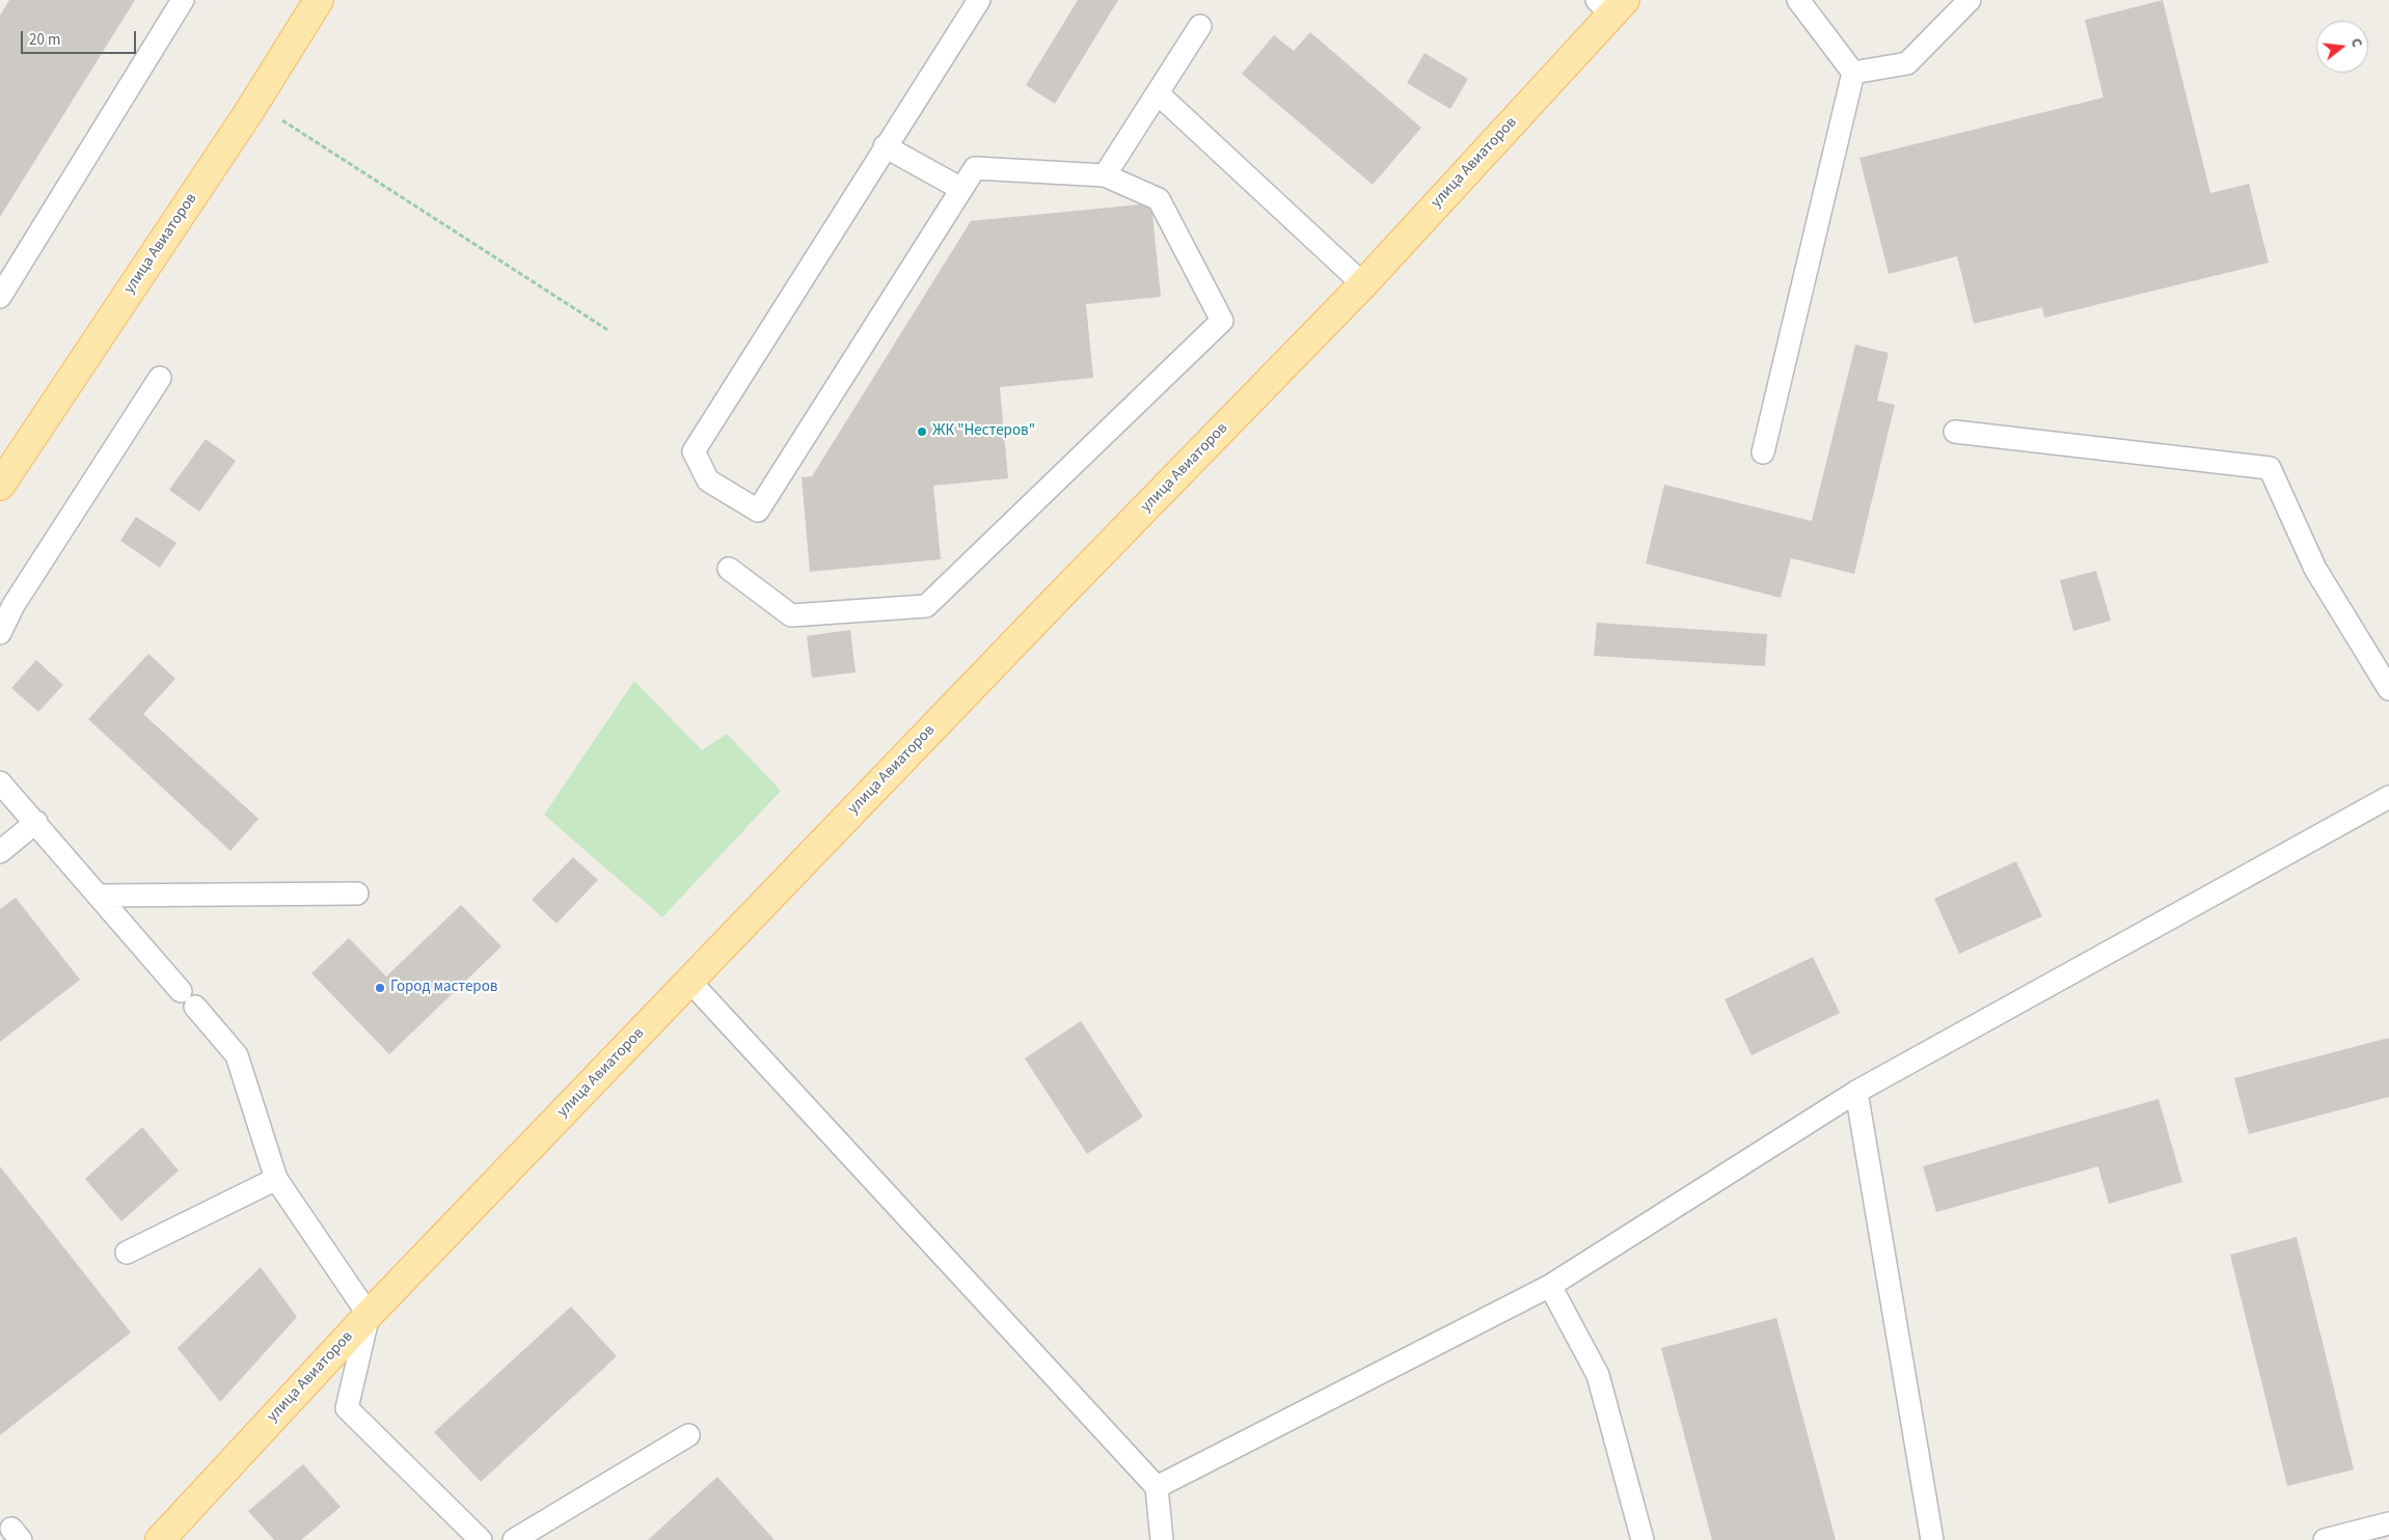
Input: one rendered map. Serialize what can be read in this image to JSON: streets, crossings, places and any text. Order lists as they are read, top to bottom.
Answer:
{
  "streets": {
    "main road": ["улица Авиаторов"]
  },
  "places": ["ЖК \"Нестеров\"", "Город мастеров"],
  "scale_bar": "20 m",
  "north": "right"
}
